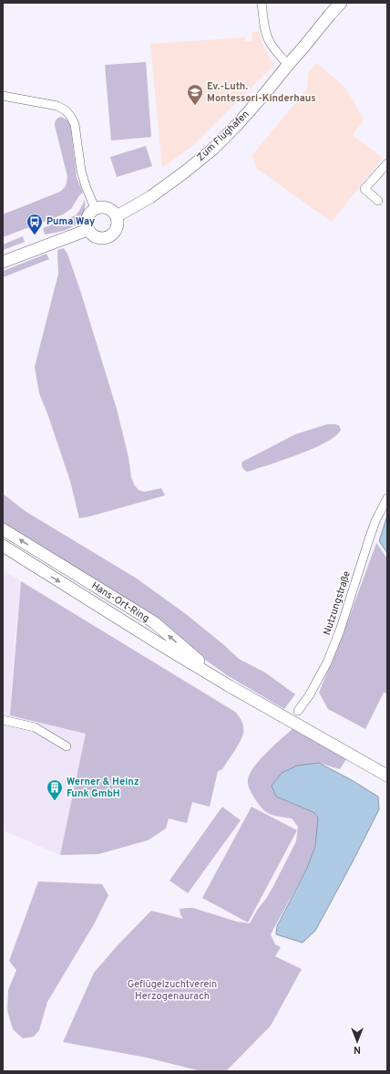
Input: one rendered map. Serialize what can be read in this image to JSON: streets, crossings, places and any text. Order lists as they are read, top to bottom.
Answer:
{
  "streets": {
    "main road": ["Zum Flughafen", "Hans-Ort-Ring"],
    "street": ["Nutzungstraße"]
  },
  "parks": ["Geflügelzuchtverein Herzogenaurach"],
  "places": {
    "school or university": ["Ev.-Luth. Montessori-Kinderhaus"],
    "bus stop": ["Puma Way"],
    "building": ["Werner & Heinz Funk GmbH"]
  },
  "north": "bottom"
}
